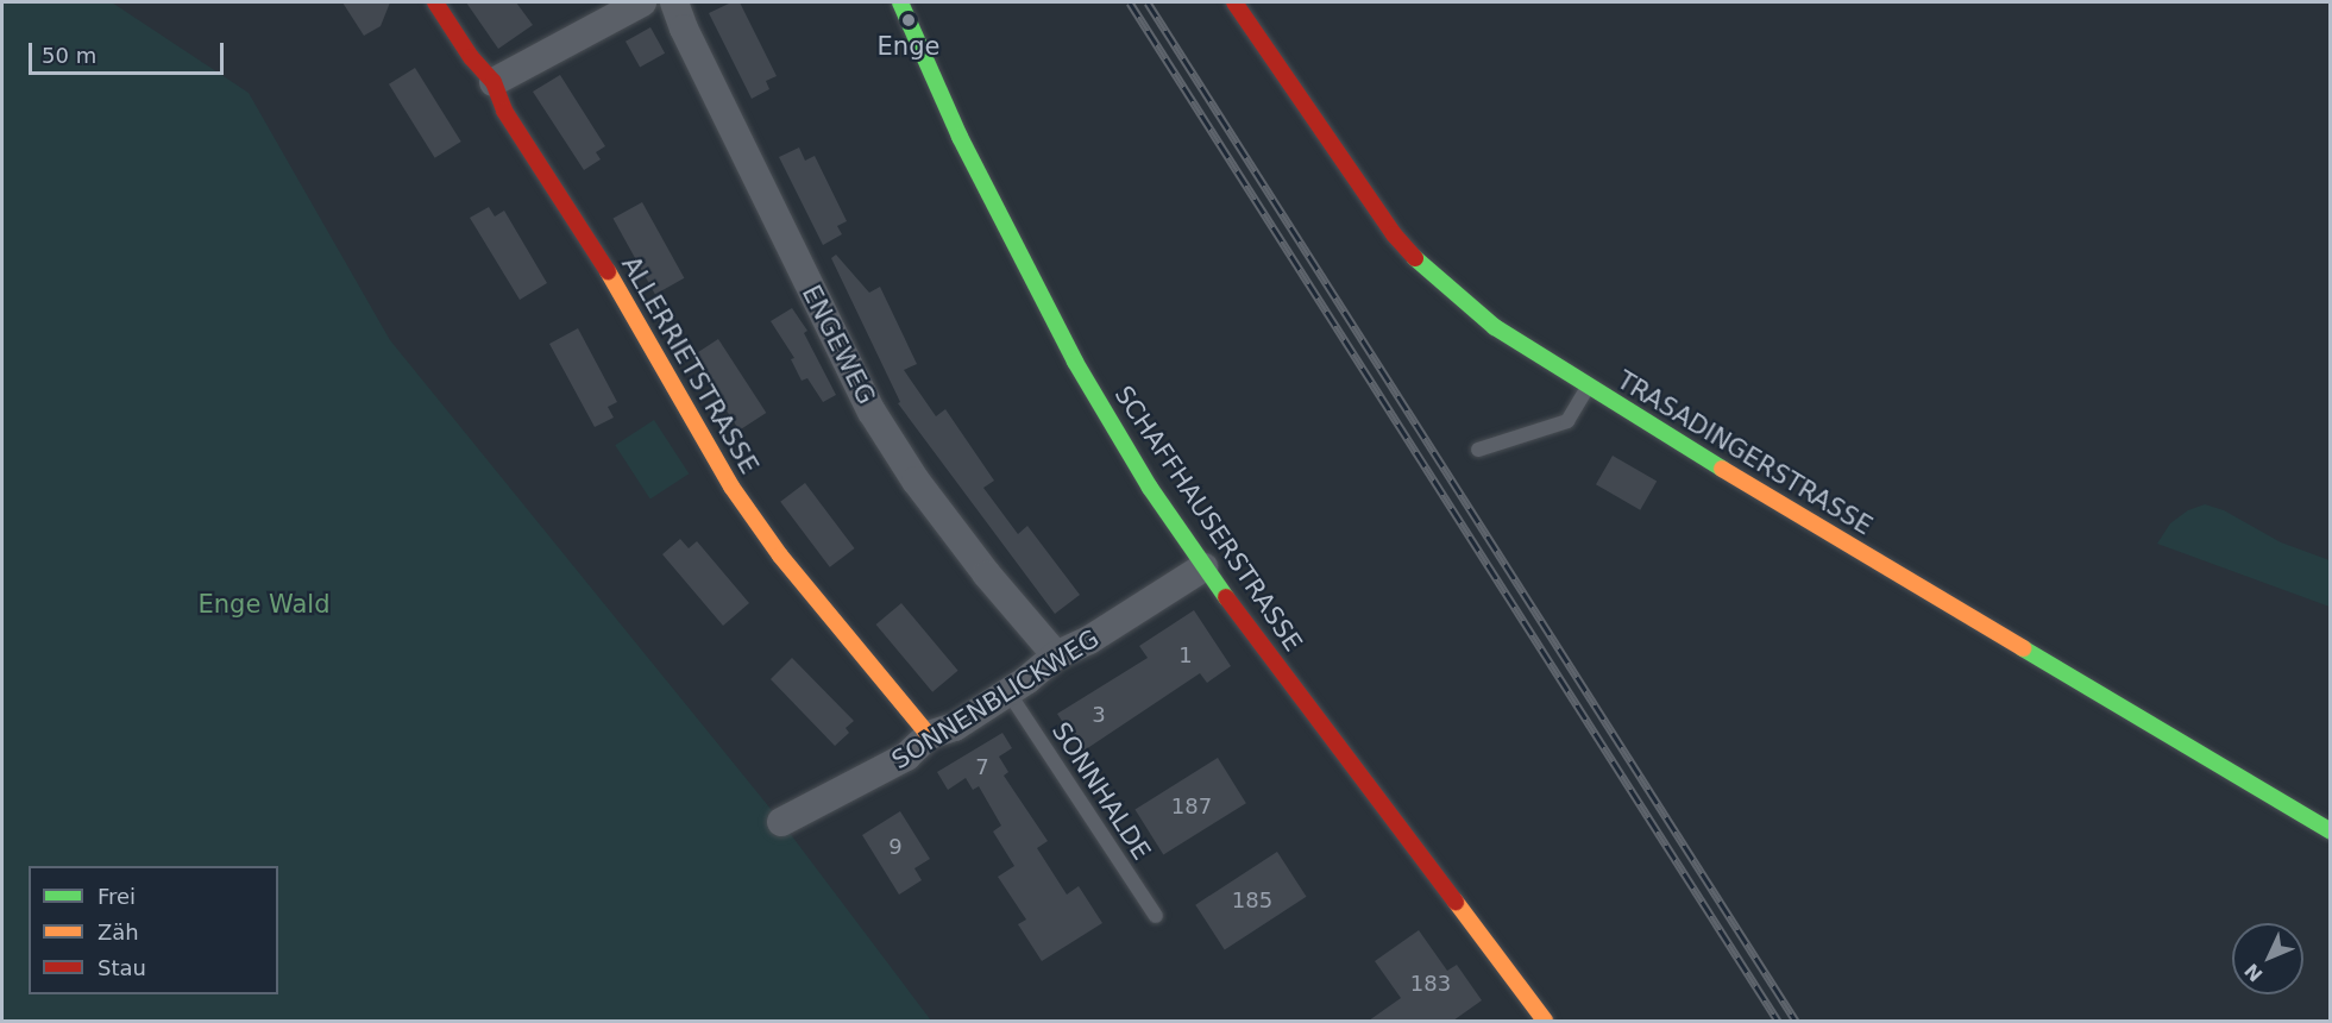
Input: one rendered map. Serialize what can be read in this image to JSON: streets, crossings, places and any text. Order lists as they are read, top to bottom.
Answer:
{
  "streets": {
    "main road": ["ALLERRIETSTRASSE", "TRASADINGERSTRASSE", "SCHAFFHAUSERSTRASSE"],
    "street": ["ENGEWEG", "SONNENBLICKWEG"],
    "lane": ["SONNHALDE"]
  },
  "crossings": [
    ["ENGEWEG", "SONNENBLICKWEG"],
    ["ALLERRIETSTRASSE", "SONNENBLICKWEG"],
    ["SCHAFFHAUSERSTRASSE", "SONNENBLICKWEG"],
    ["SONNENBLICKWEG", "SONNHALDE"]
  ],
  "parks": ["Enge Wald"],
  "places": ["Enge"],
  "house_numbers": [
    "1",
    "3",
    "7",
    "187",
    "9",
    "185",
    "183"
  ],
  "legend": ["Frei", "Zäh", "Stau"],
  "scale_bar": "50 m",
  "north": "bottom left"
}
